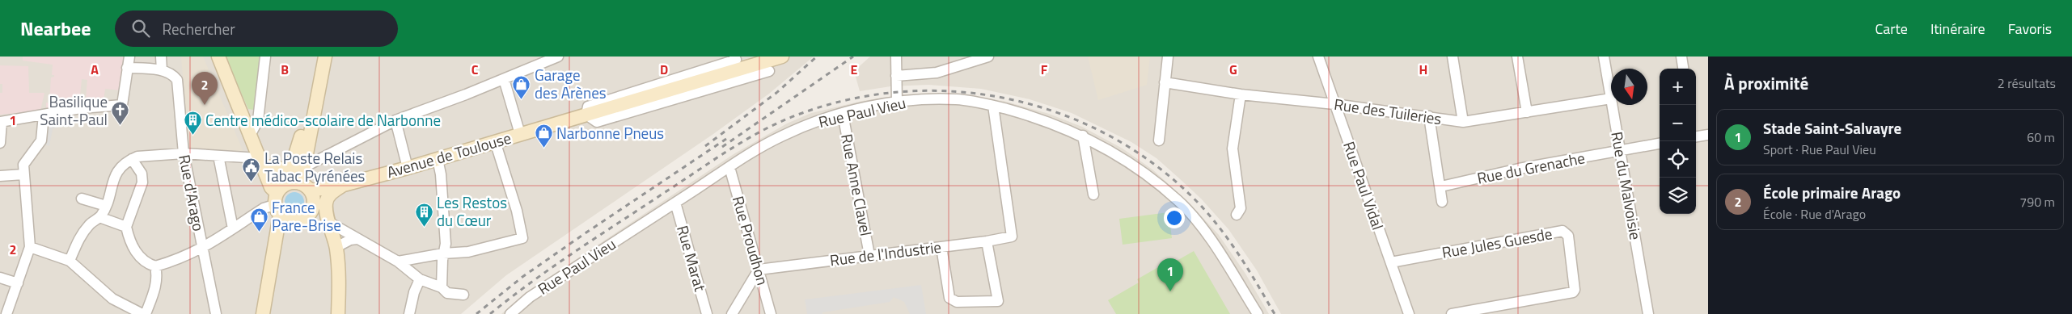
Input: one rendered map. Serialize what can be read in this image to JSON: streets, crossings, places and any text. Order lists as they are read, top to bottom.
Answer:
{
  "streets": {
    "main road": ["Avenue de Toulouse"],
    "street": [
      "Rue des Tuileries",
      "Rue Paul Vieu",
      "Rue du Grenache",
      "Rue Anne Clavel",
      "Rue Paul Vidal",
      "Rue du Malvoisie",
      "Rue d'Arago",
      "Rue Proudhon",
      "Rue Jules Guesde",
      "Rue de l'Industrie",
      "Rue Marat"
    ]
  },
  "crossings": [
    ["Rue des Tuileries", "Rue Paul Vidal"],
    ["Rue des Tuileries", "Rue du Malvoisie"],
    ["Rue Paul Vieu", "Rue Anne Clavel"],
    ["Rue Paul Vieu", "Rue Proudhon"],
    ["Rue Paul Vieu", "Rue de l'Industrie"],
    ["Rue Paul Vieu", "Rue Marat"],
    ["Rue du Grenache", "Rue du Malvoisie"],
    ["Rue Anne Clavel", "Rue de l'Industrie"],
    ["Rue Paul Vidal", "Rue Jules Guesde"],
    ["Rue Proudhon", "Rue de l'Industrie"]
  ],
  "places": {
    "shop": ["Garage des Arènes", "Narbonne Pneus", "France Pare-Brise"],
    "church": ["Basilique Saint-Paul"],
    "building": ["Centre médico-scolaire de Narbonne", "Les Restos du Cœur"],
    "public building": ["La Poste Relais Tabac Pyrénées"]
  },
  "north": "bottom",
  "page": {
    "header": "Nearbee",
    "search": "Rechercher",
    "nav": ["Carte", "Itinéraire", "Favoris"],
    "heading": ["À proximité", "2 résultats"],
    "map_buttons": ["+", "−"],
    "pins": ["2", "1"],
    "list": [
      {
        "mark": "1",
        "name": "Stade Saint-Salvayre",
        "note": "Sport · Rue Paul Vieu",
        "value": "60 m"
      },
      {
        "mark": "2",
        "name": "École primaire Arago",
        "note": "École · Rue d'Arago",
        "value": "790 m"
      }
    ]
  },
  "grid": {
    "columns": [
      "A",
      "B",
      "C",
      "D",
      "E",
      "F",
      "G",
      "H"
    ],
    "rows": ["1", "2"]
  }
}
